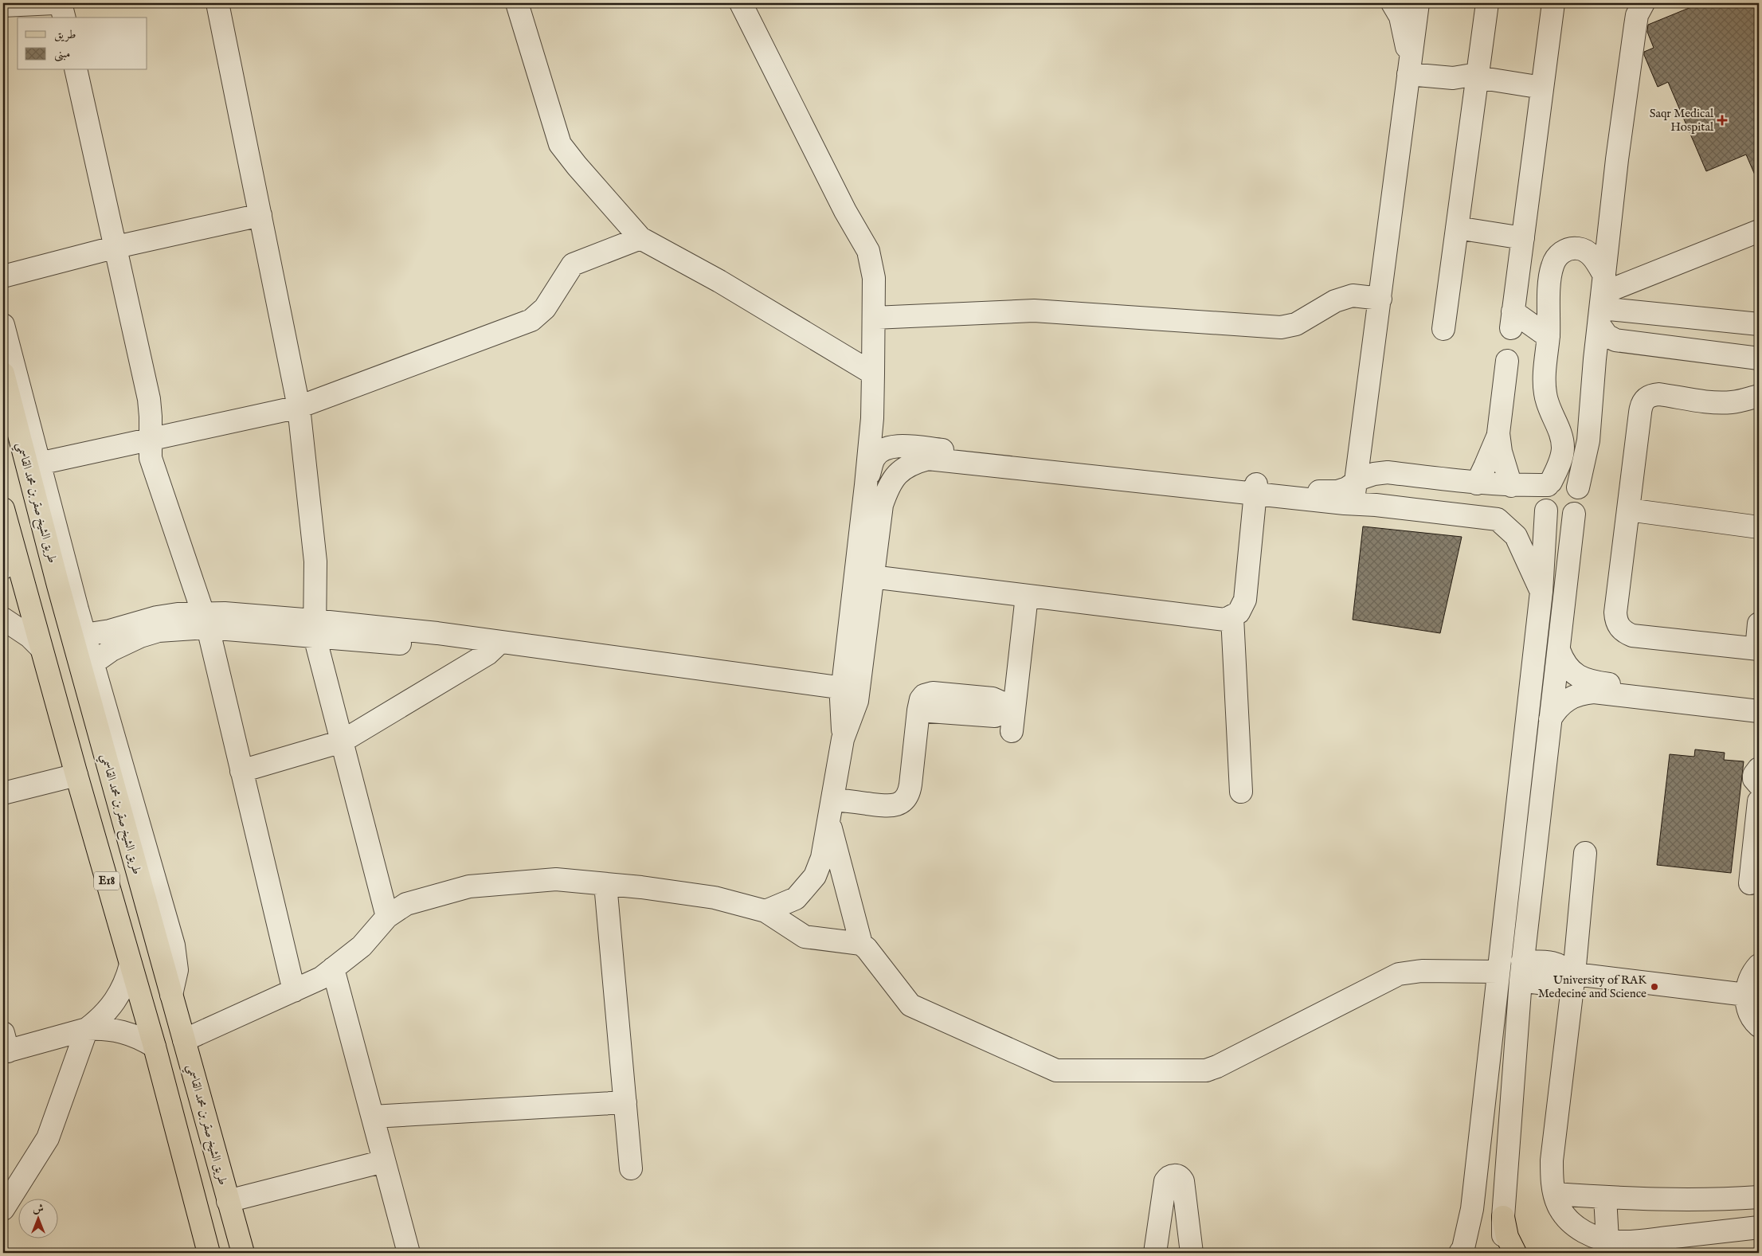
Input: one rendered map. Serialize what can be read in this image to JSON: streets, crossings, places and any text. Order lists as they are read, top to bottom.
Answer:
{
  "streets": {
    "main road": ["طريق الشيخ صقر بن محمد القاسمي", "E18"]
  },
  "places": {
    "health": ["Saqr Medical Hospital"],
    "other": ["University of RAK Medecine and Science"]
  },
  "legend": ["طريق", "مبنى"],
  "north": "top"
}
